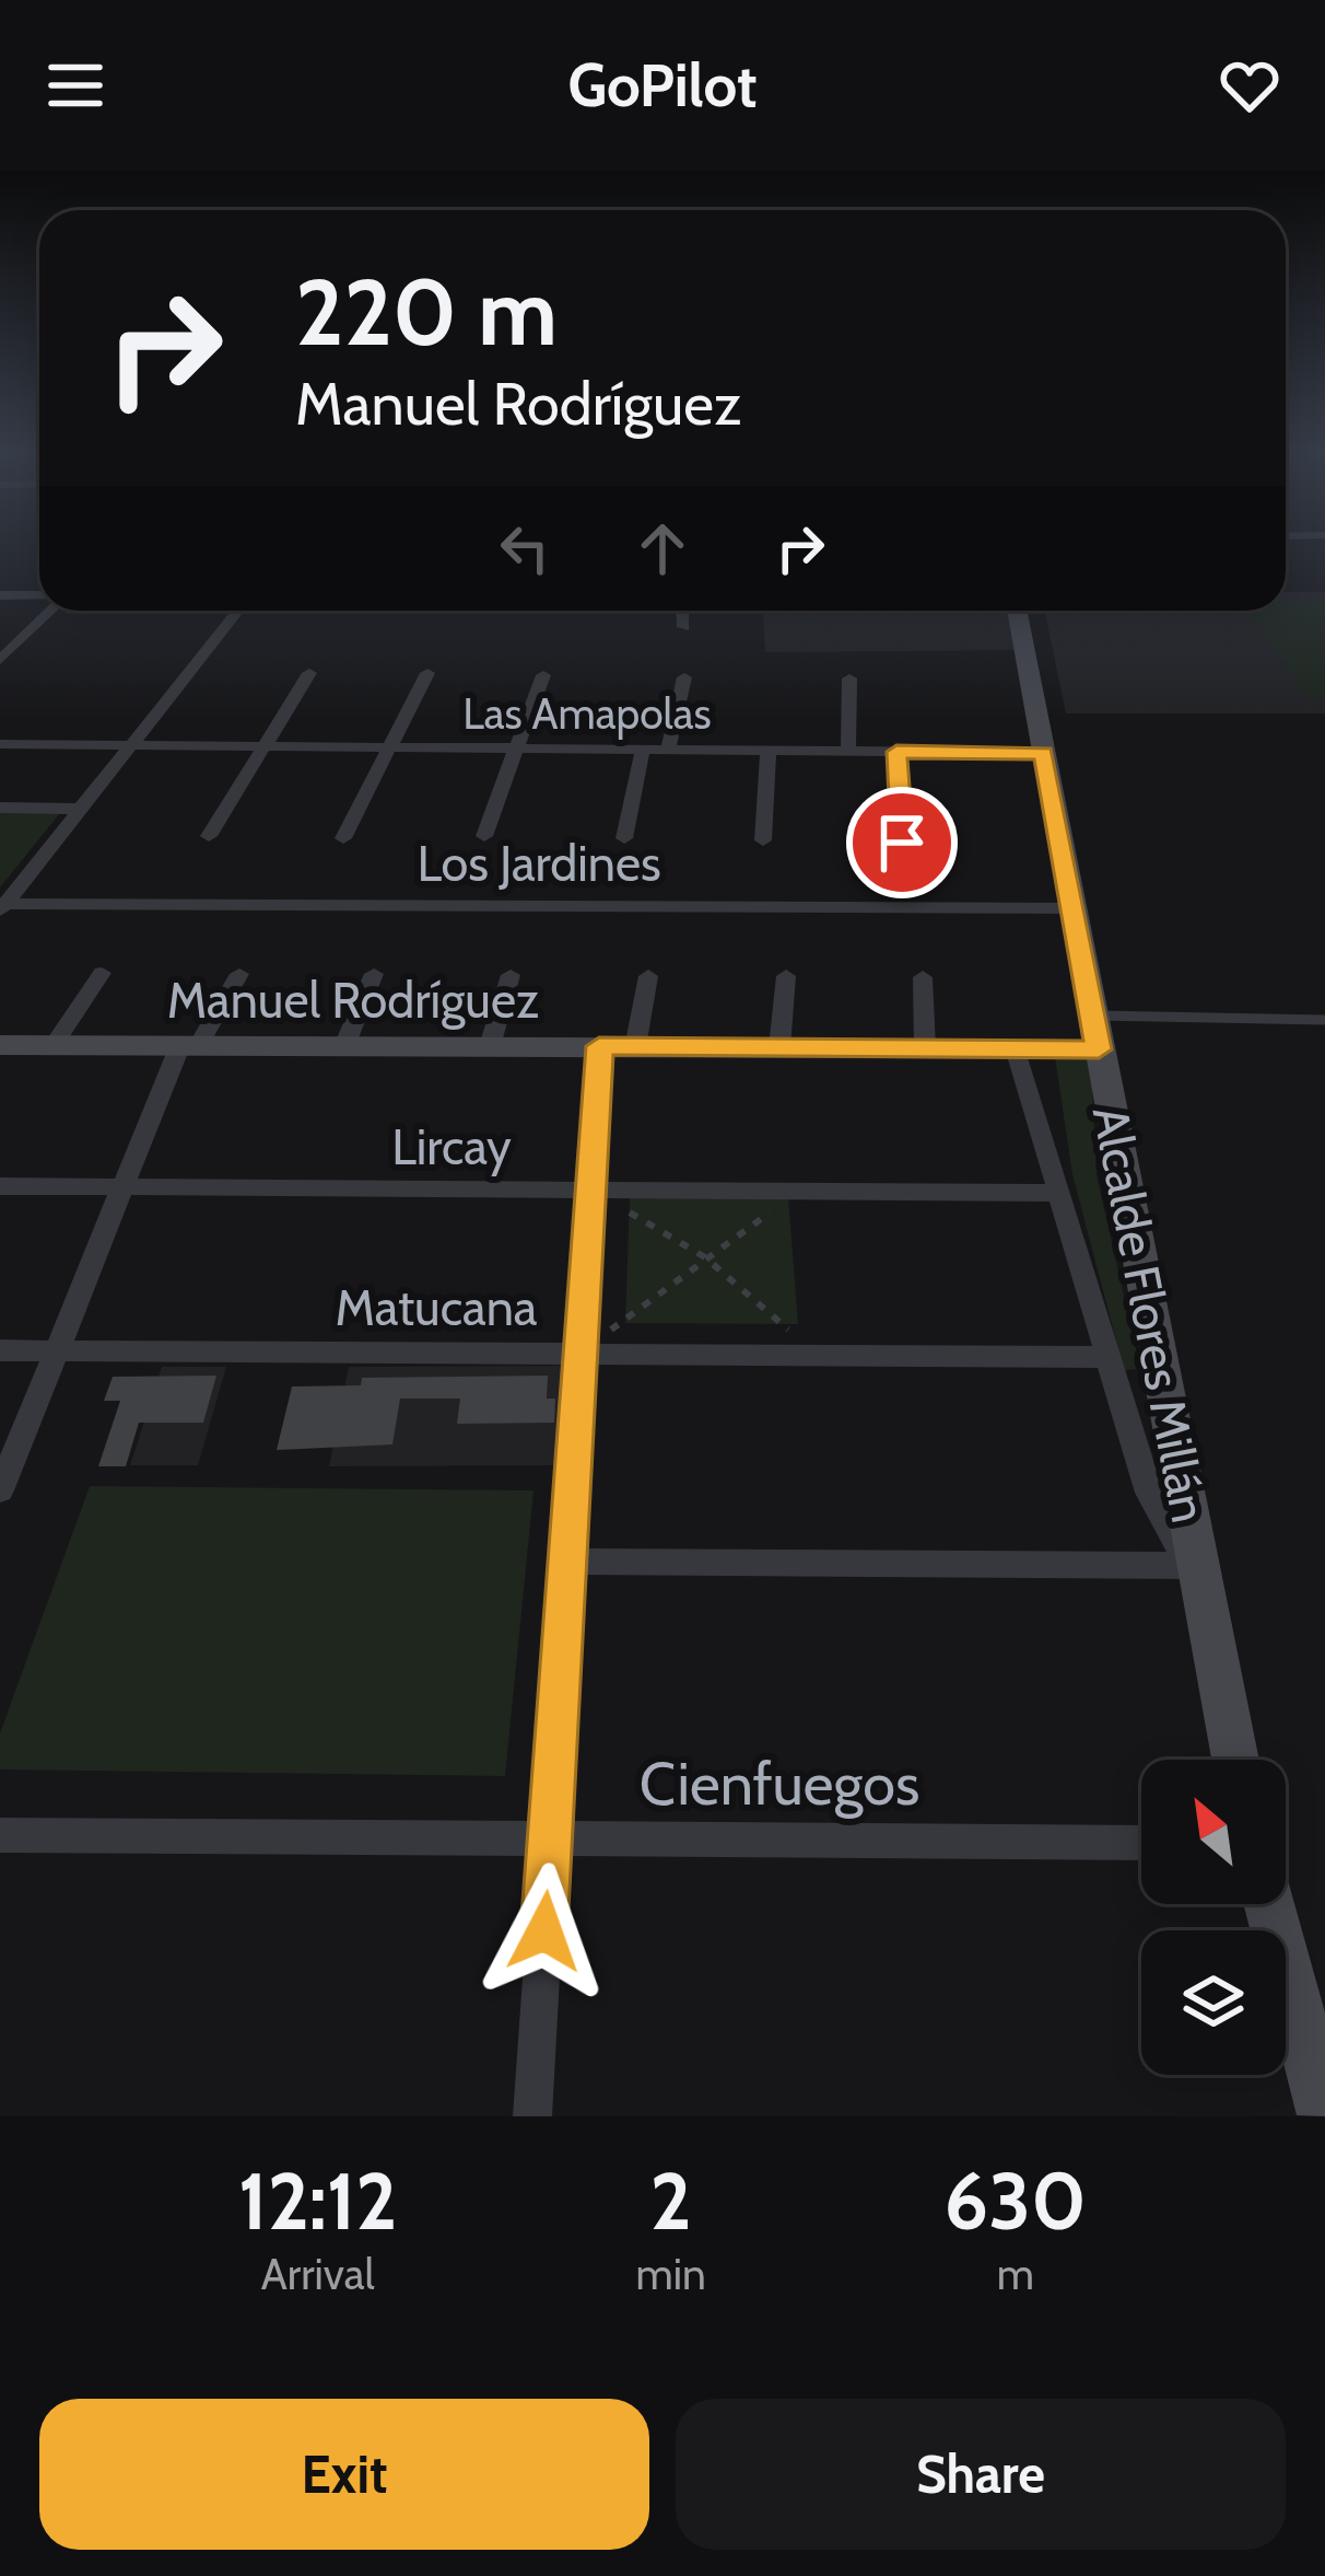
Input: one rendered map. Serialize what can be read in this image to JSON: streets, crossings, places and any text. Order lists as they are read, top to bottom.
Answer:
{
  "streets": {
    "street": [
      "Las Amapolas",
      "Los Jardines",
      "Manuel Rodríguez",
      "Lircay",
      "Matucana",
      "Alcalde Flores Millán",
      "Cienfuegos"
    ]
  },
  "crossings": [
    ["Las Amapolas", "Alcalde Flores Millán"],
    ["Los Jardines", "Alcalde Flores Millán"],
    ["Manuel Rodríguez", "Alcalde Flores Millán"],
    ["Lircay", "Alcalde Flores Millán"],
    ["Matucana", "Alcalde Flores Millán"]
  ],
  "north": "top left",
  "page": {
    "header": "GoPilot",
    "turn": ["220 m", "Manuel Rodríguez"],
    "eta": [
      "12:12",
      "Arrival",
      "2",
      "min",
      "630",
      "m"
    ],
    "buttons": ["Exit", "Share"]
  }
}
